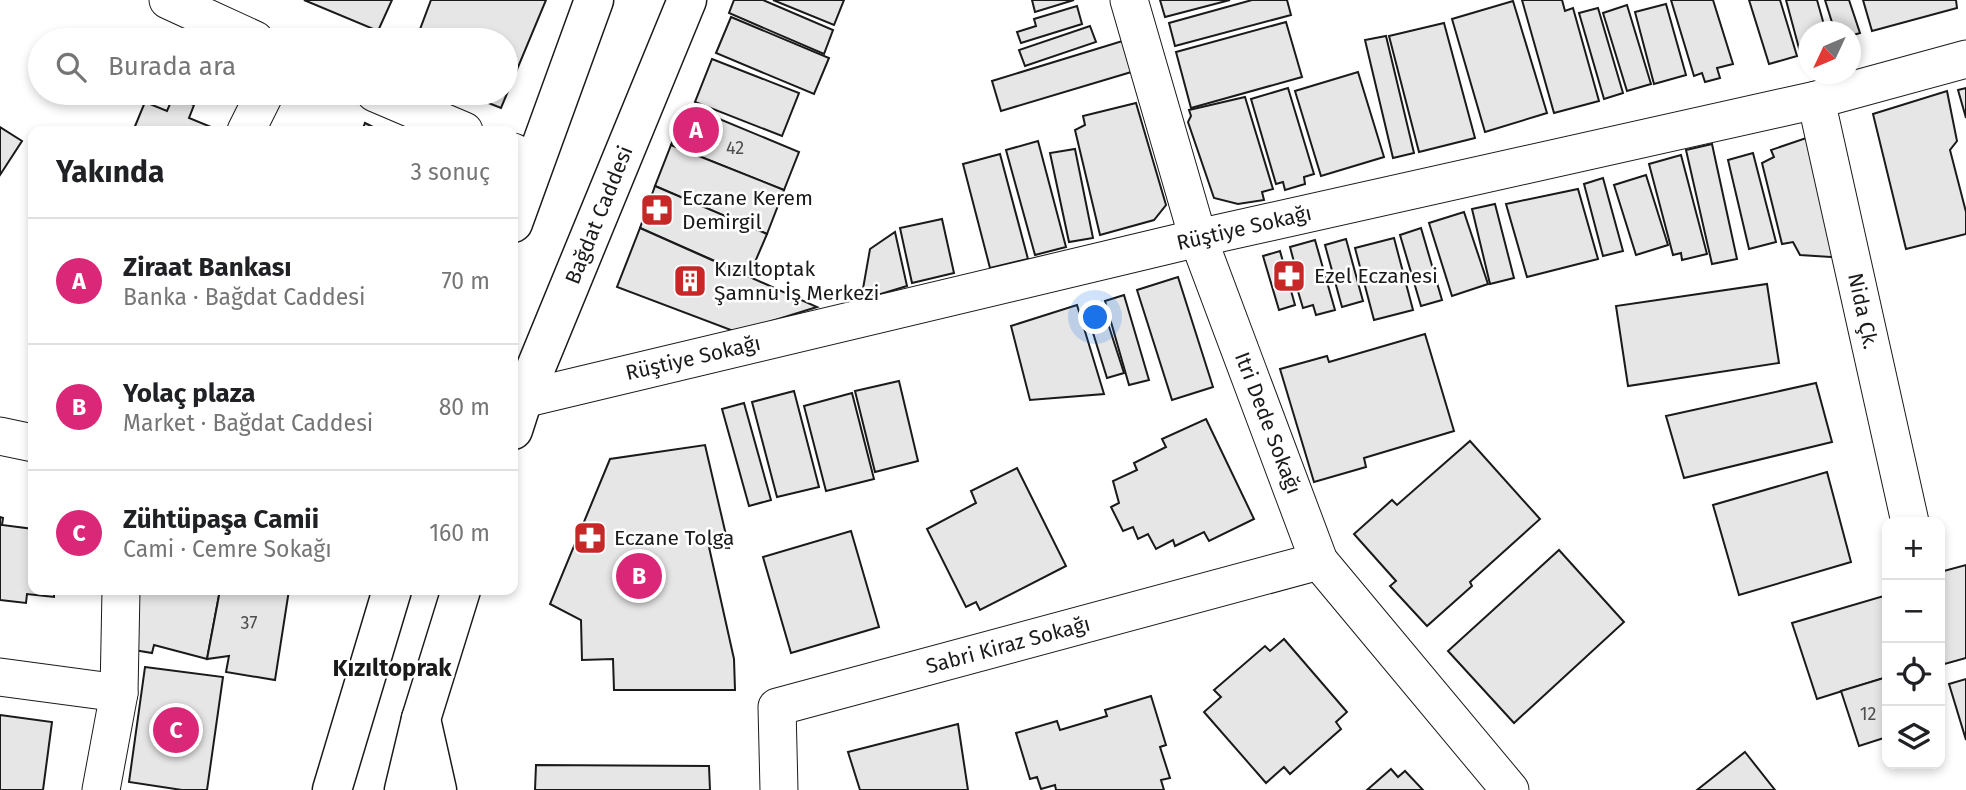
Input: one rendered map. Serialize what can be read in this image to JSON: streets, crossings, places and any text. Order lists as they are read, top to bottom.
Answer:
{
  "streets": {
    "main road": ["Bağdat Caddesi"],
    "street": [
      "Rüştiye Sokağı",
      "Nida Çk.",
      "Itri Dede Sokağı",
      "Sabri Kiraz Sokağı"
    ]
  },
  "crossings": [
    ["Bağdat Caddesi", "Rüştiye Sokağı"],
    ["Rüştiye Sokağı", "Nida Çk."],
    ["Rüştiye Sokağı", "Itri Dede Sokağı"],
    ["Itri Dede Sokağı", "Sabri Kiraz Sokağı"]
  ],
  "districts": ["Kızıltoprak"],
  "places": {
    "pharmacy": ["Eczane Kerem Demirgil", "Ezel Eczanesi", "Eczane Tolga"],
    "building": ["Kızıltoptak Şamnu İş Merkezi"]
  },
  "house_numbers": ["42", "37", "12"],
  "north": "bottom left",
  "page": {
    "search": "Burada ara",
    "pins": ["A", "B", "C"],
    "heading": ["Yakında", "3 sonuç"],
    "list": [
      {
        "mark": "A",
        "name": "Ziraat Bankası",
        "note": "Banka · Bağdat Caddesi",
        "value": "70 m"
      },
      {
        "mark": "B",
        "name": "Yolaç plaza",
        "note": "Market · Bağdat Caddesi",
        "value": "80 m"
      },
      {
        "mark": "C",
        "name": "Zühtüpaşa Camii",
        "note": "Cami · Cemre Sokağı",
        "value": "160 m"
      }
    ],
    "map_buttons": ["+", "−"]
  }
}
